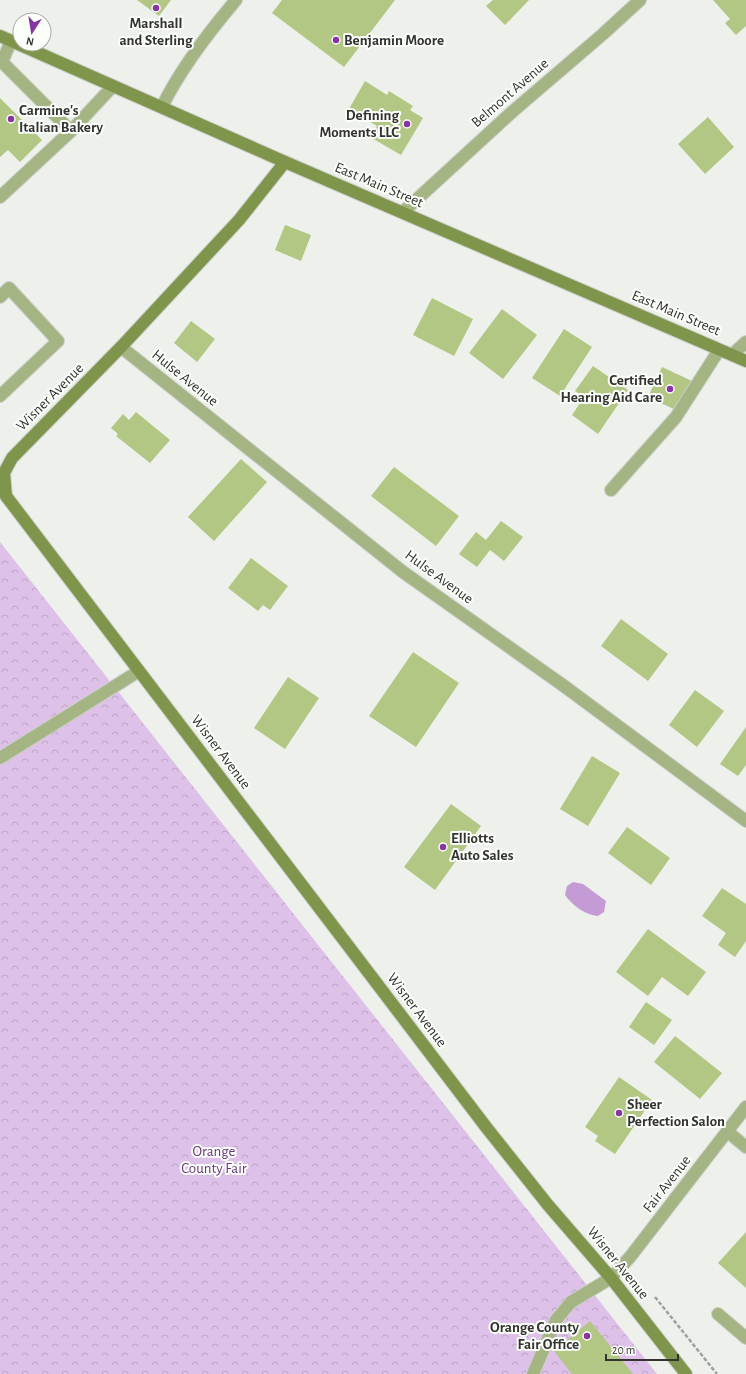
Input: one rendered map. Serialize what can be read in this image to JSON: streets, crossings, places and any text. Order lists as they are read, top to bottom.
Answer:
{
  "streets": {
    "street": [
      "Belmont Avenue",
      "East Main Street",
      "Hulse Avenue",
      "Wisner Avenue",
      "Fair Avenue"
    ]
  },
  "crossings": [
    ["Belmont Avenue", "East Main Street"],
    ["East Main Street", "Wisner Avenue"],
    ["Hulse Avenue", "Wisner Avenue"],
    ["Wisner Avenue", "Fair Avenue"]
  ],
  "parks": ["Orange County Fair"],
  "places": [
    "Marshall and Sterling",
    "Benjamin Moore",
    "Carmine's Italian Bakery",
    "Defining Moments LLC",
    "Certified Hearing Aid Care",
    "Elliotts Auto Sales",
    "Sheer Perfection Salon",
    "Orange County Fair Office"
  ],
  "scale_bar": "20 m",
  "north": "bottom"
}
